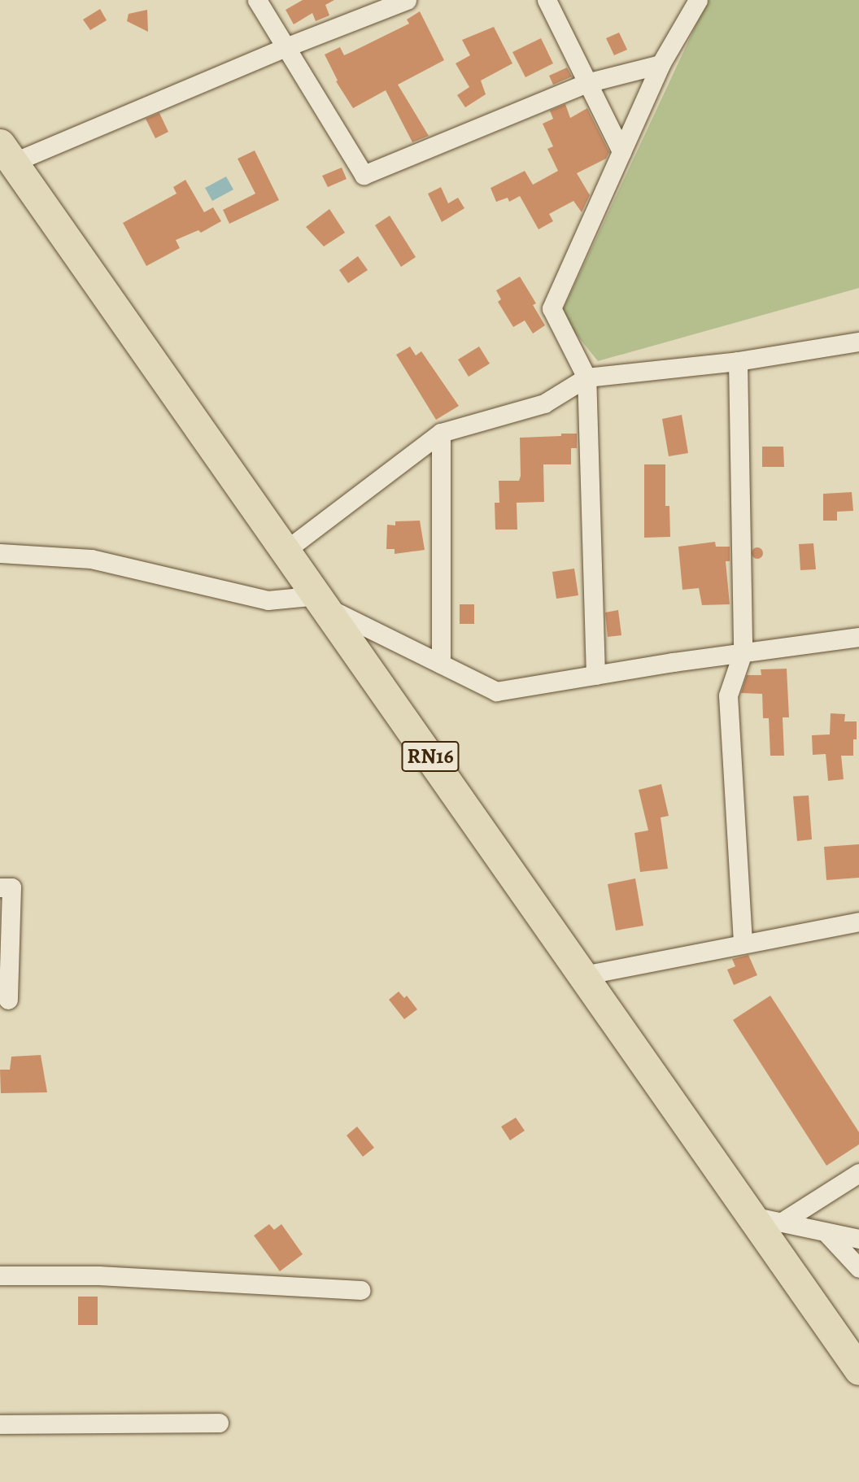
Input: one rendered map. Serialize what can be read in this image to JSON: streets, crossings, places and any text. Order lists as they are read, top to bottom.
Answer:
{
  "streets": {
    "main road": ["RN16"]
  }
}
